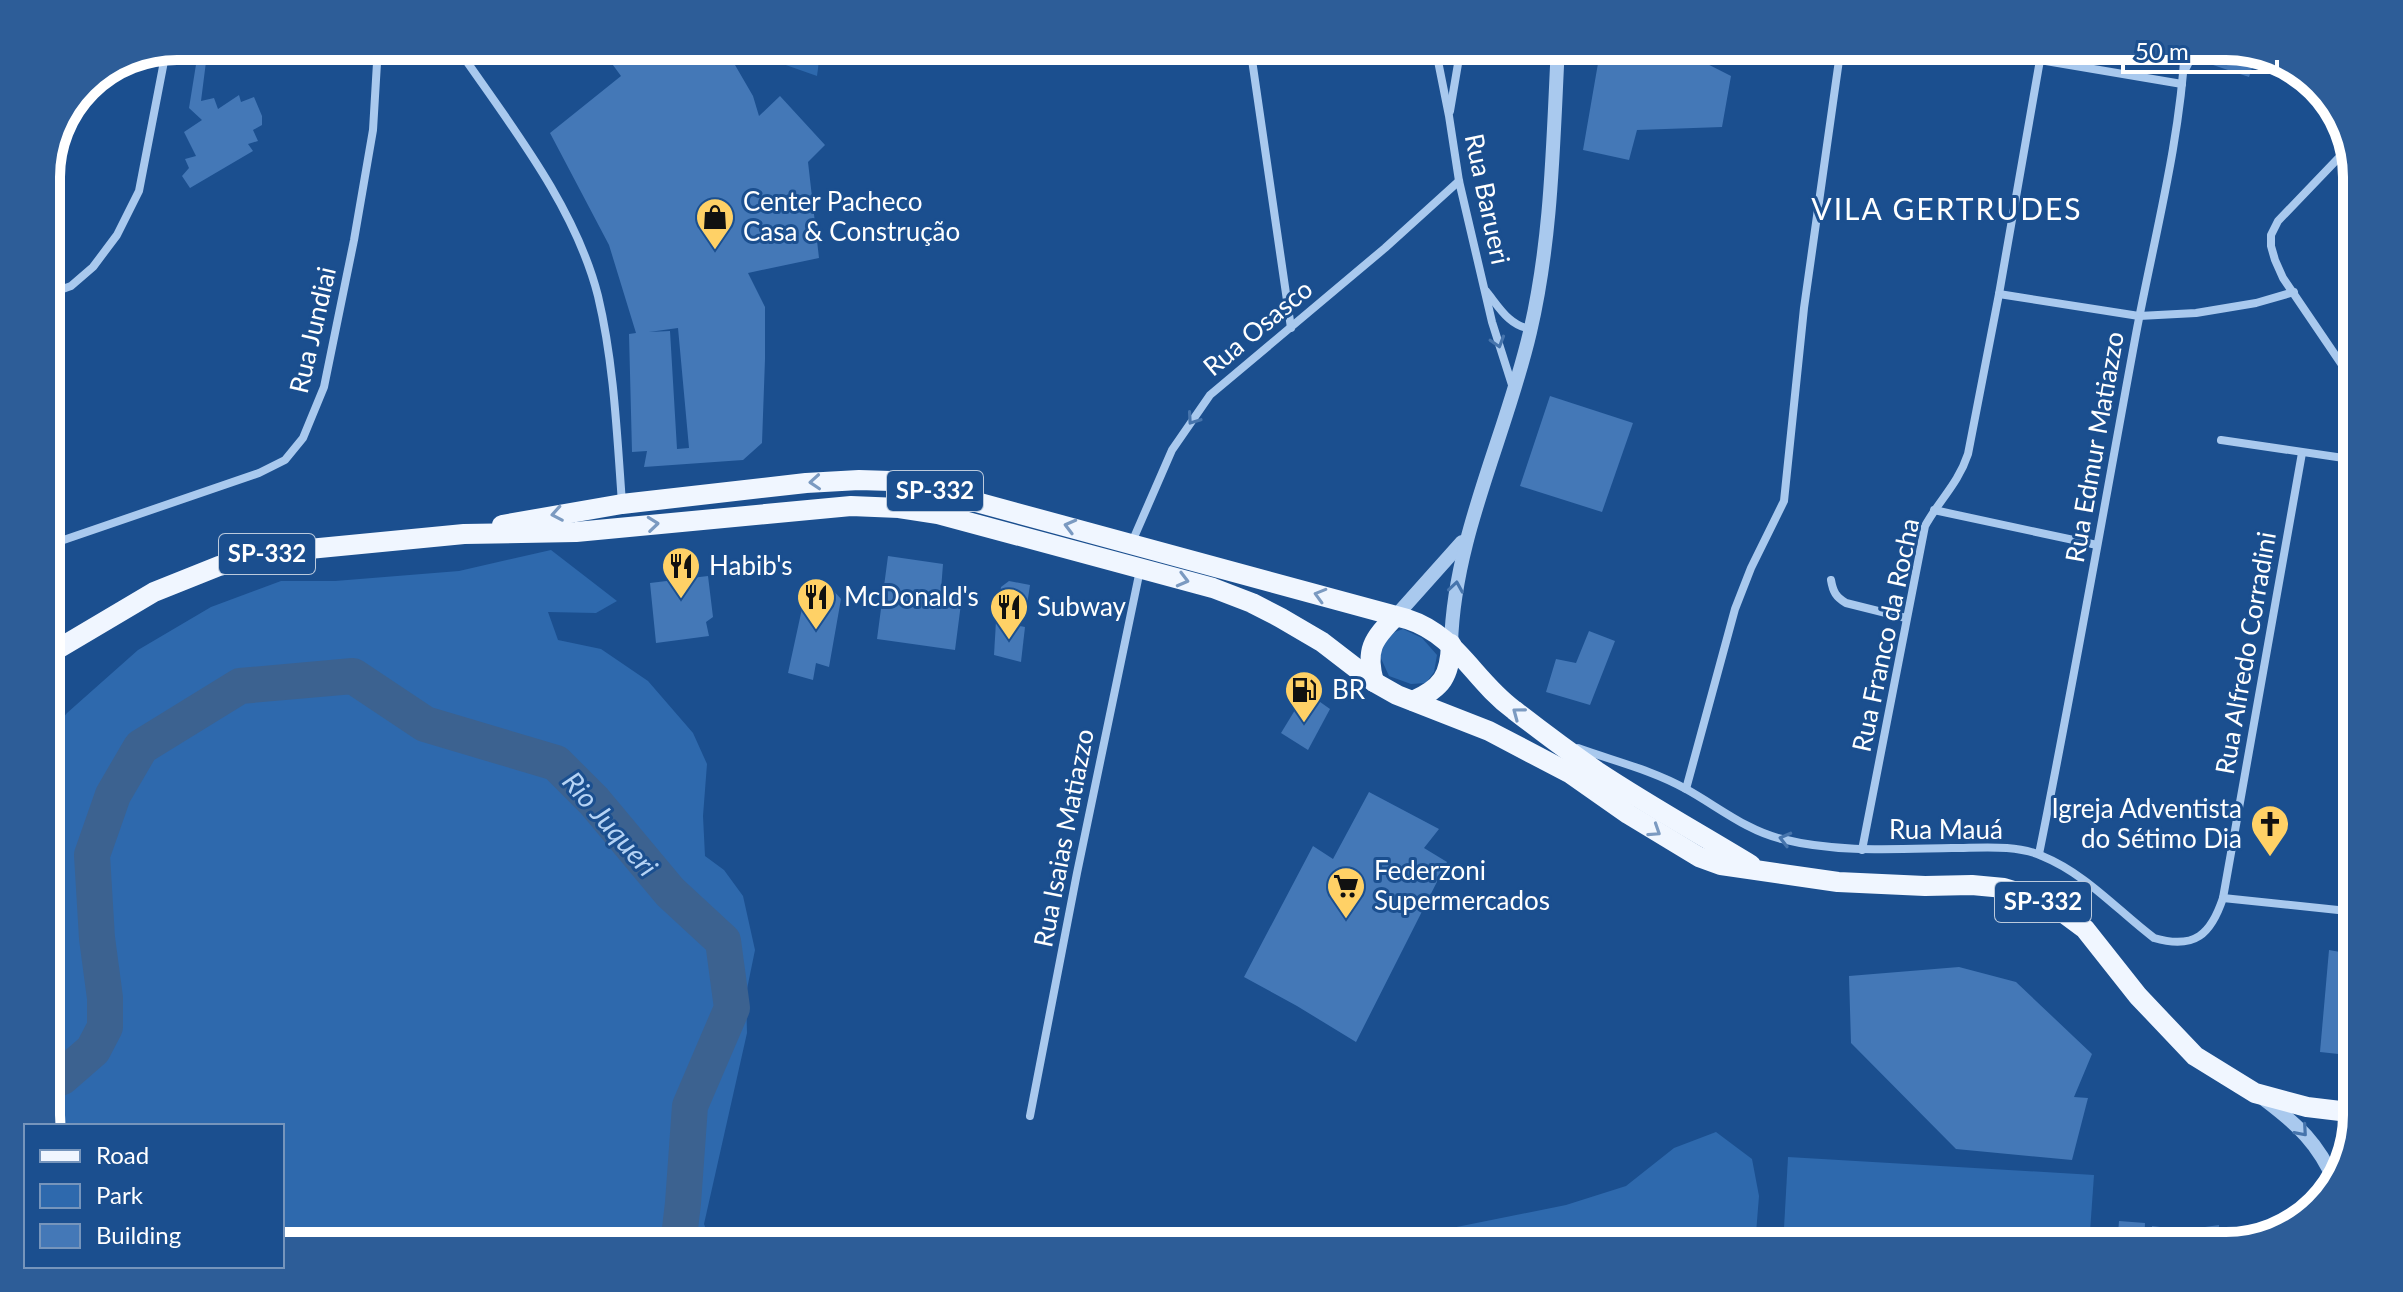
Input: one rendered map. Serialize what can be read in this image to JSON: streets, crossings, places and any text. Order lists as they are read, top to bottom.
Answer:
{
  "streets": {
    "main road": ["SP-332"],
    "street": [
      "Rua Barueri",
      "Rua Osasco",
      "Rua Jundiai",
      "Rua Edmur Matiazzo",
      "Rua Franco da Rocha",
      "Rua Alfredo Corradini",
      "Rua Mauá",
      "Rua Isaias Matiazzo"
    ]
  },
  "crossings": [
    ["Rua Barueri", "Rua Osasco"],
    ["Rua Osasco", "SP-332"],
    ["Rua Edmur Matiazzo", "Rua Mauá"],
    ["SP-332", "Rua Mauá"],
    ["SP-332", "Rua Isaias Matiazzo"],
    ["Rua Franco da Rocha", "Rua Mauá"],
    ["Rua Alfredo Corradini", "Rua Mauá"]
  ],
  "one_way": ["Rua Osasco"],
  "districts": ["VILA GERTRUDES"],
  "water": ["Rio Juqueri"],
  "places": {
    "shop": ["Center Pacheco Casa & Construção"],
    "restaurant": ["Habib's", "McDonald's", "Subway"],
    "fuel station": ["BR"],
    "church": ["Igreja Adventista do Sétimo Dia"],
    "supermarket": ["Federzoni Supermercados"]
  },
  "legend": ["Road", "Park", "Building"],
  "scale_bar": "50 m"
}
